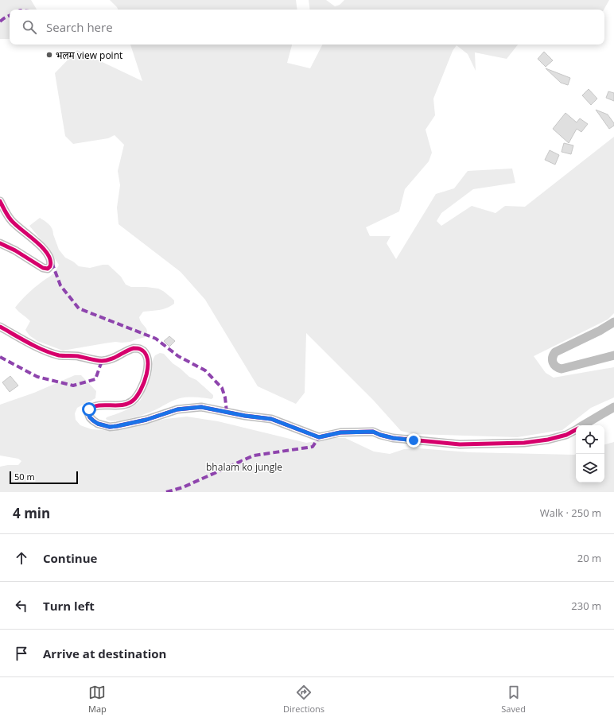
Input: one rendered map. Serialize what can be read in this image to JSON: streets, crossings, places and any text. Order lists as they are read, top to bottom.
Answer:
{
  "parks": ["bhalam ko jungle"],
  "places": ["भलम view point"],
  "scale_bar": "50 m",
  "page": {
    "search": "Search here",
    "scale": "50 m",
    "heading": ["4 min", "Walk · 250 m"],
    "list": [
      ["Continue", "20 m"],
      ["Turn left", "230 m"],
      "Arrive at destination"
    ],
    "nav": ["Map", "Directions", "Saved"]
  }
}
